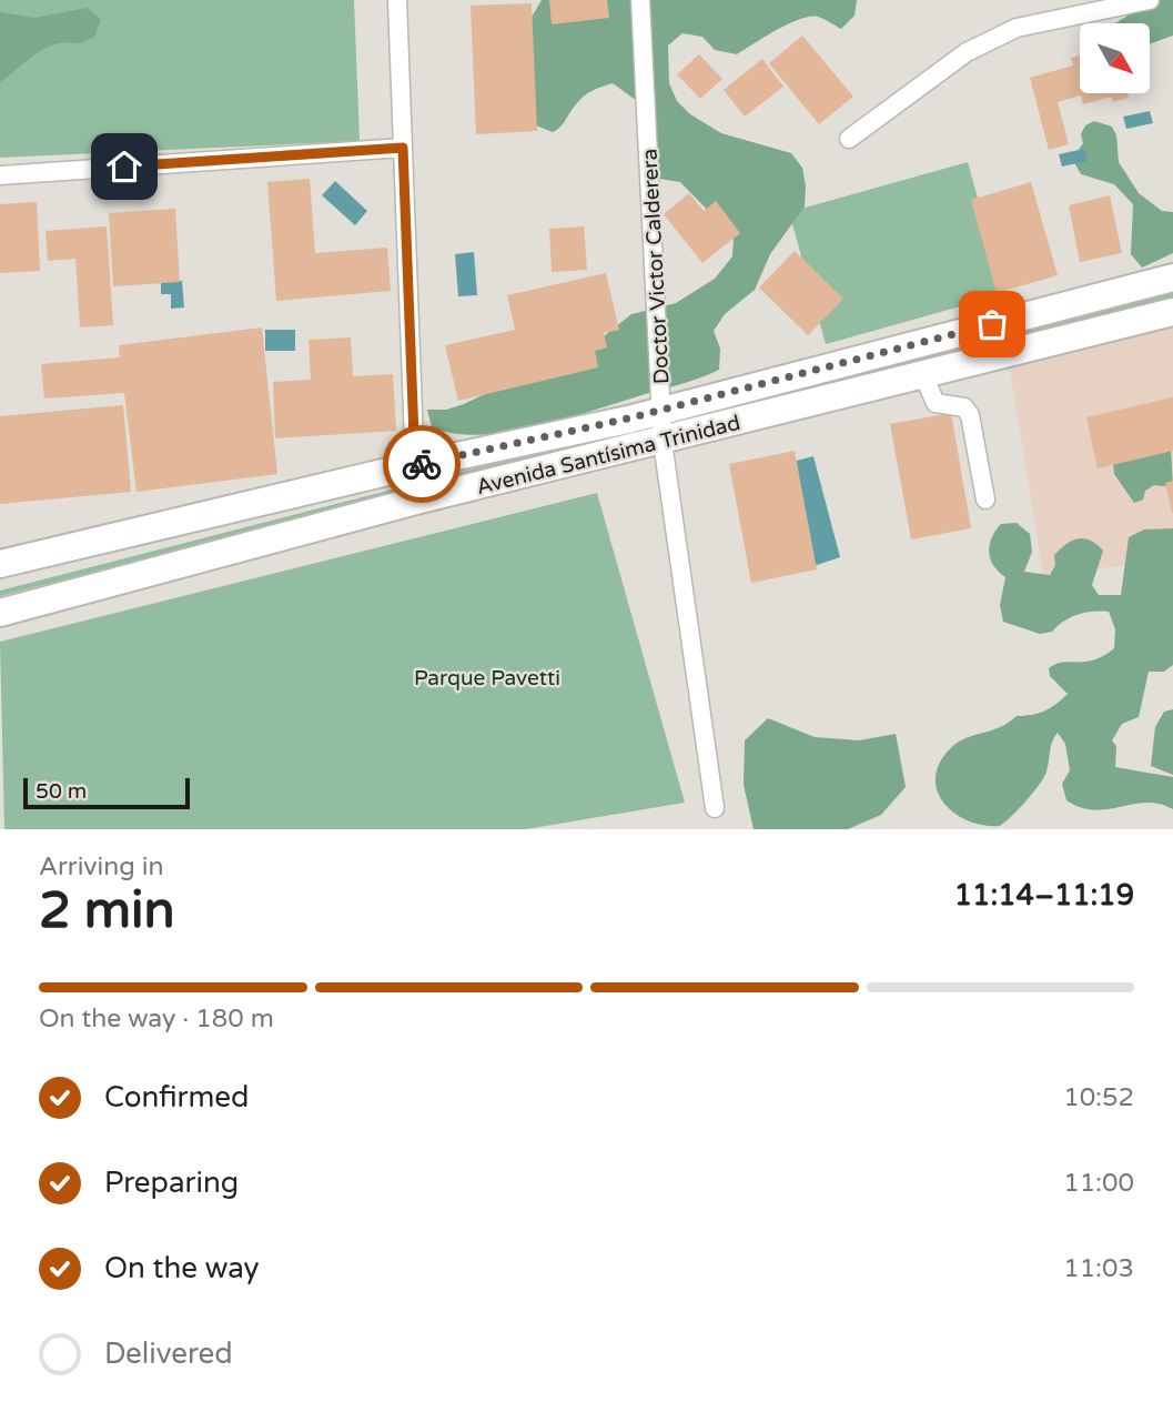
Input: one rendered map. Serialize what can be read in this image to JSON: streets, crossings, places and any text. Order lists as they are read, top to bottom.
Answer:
{
  "streets": {
    "main road": ["Avenida Santísima Trinidad"],
    "street": ["Doctor Victor Calderera"]
  },
  "crossings": [
    ["Doctor Victor Calderera", "Avenida Santísima Trinidad"]
  ],
  "parks": ["Parque Pavetti"],
  "scale_bar": "50 m",
  "north": "bottom right",
  "page": {
    "scale": "50 m",
    "heading": ["2 min", "Arriving in", "11:14–11:19"],
    "bar": "On the way · 180 m",
    "list": [
      ["Confirmed", "10:52"],
      ["Preparing", "11:00"],
      ["On the way", "11:03"],
      "Delivered"
    ]
  }
}
